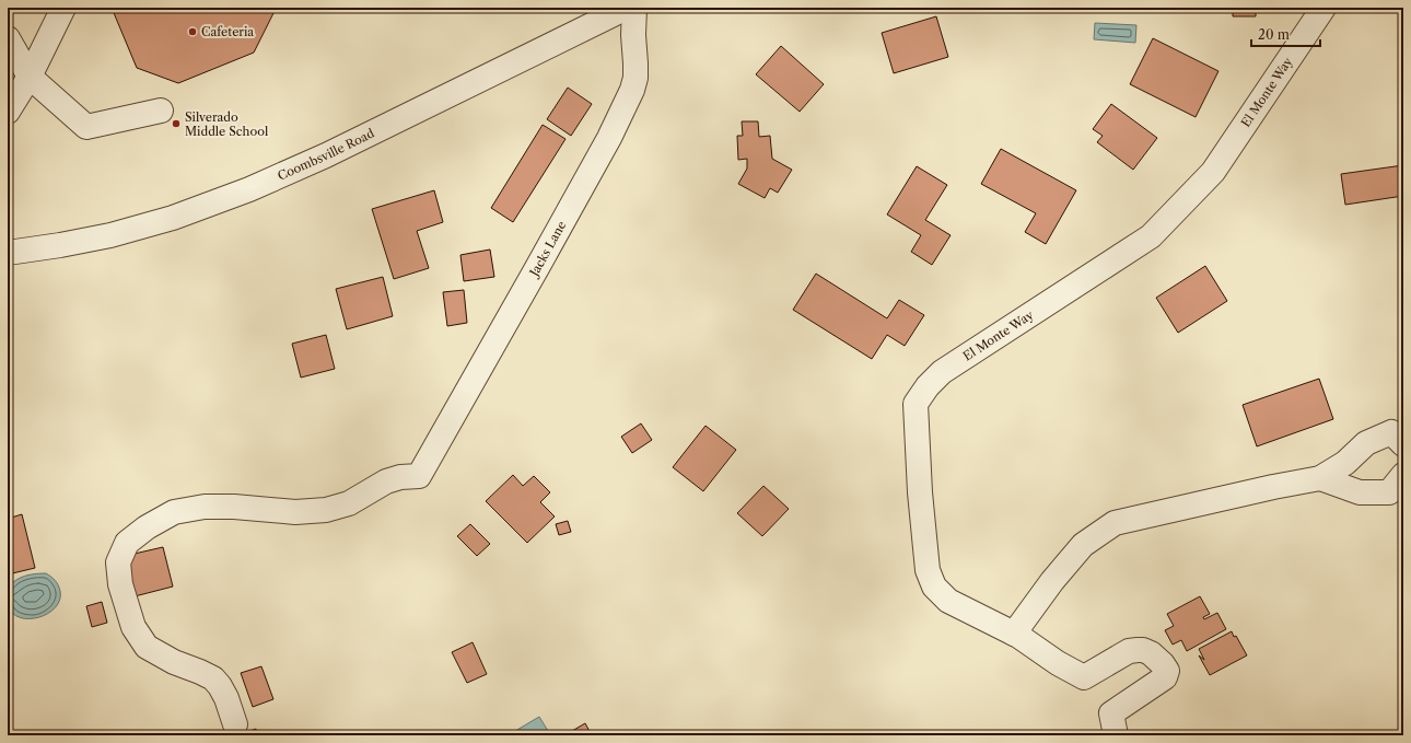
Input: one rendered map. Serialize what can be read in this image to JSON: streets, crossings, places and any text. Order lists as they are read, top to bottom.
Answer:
{
  "streets": {
    "street": ["El Monte Way", "Coombsville Road", "Jacks Lane"]
  },
  "places": ["Cafeteria", "Silverado Middle School"],
  "scale_bar": "20 m"
}
